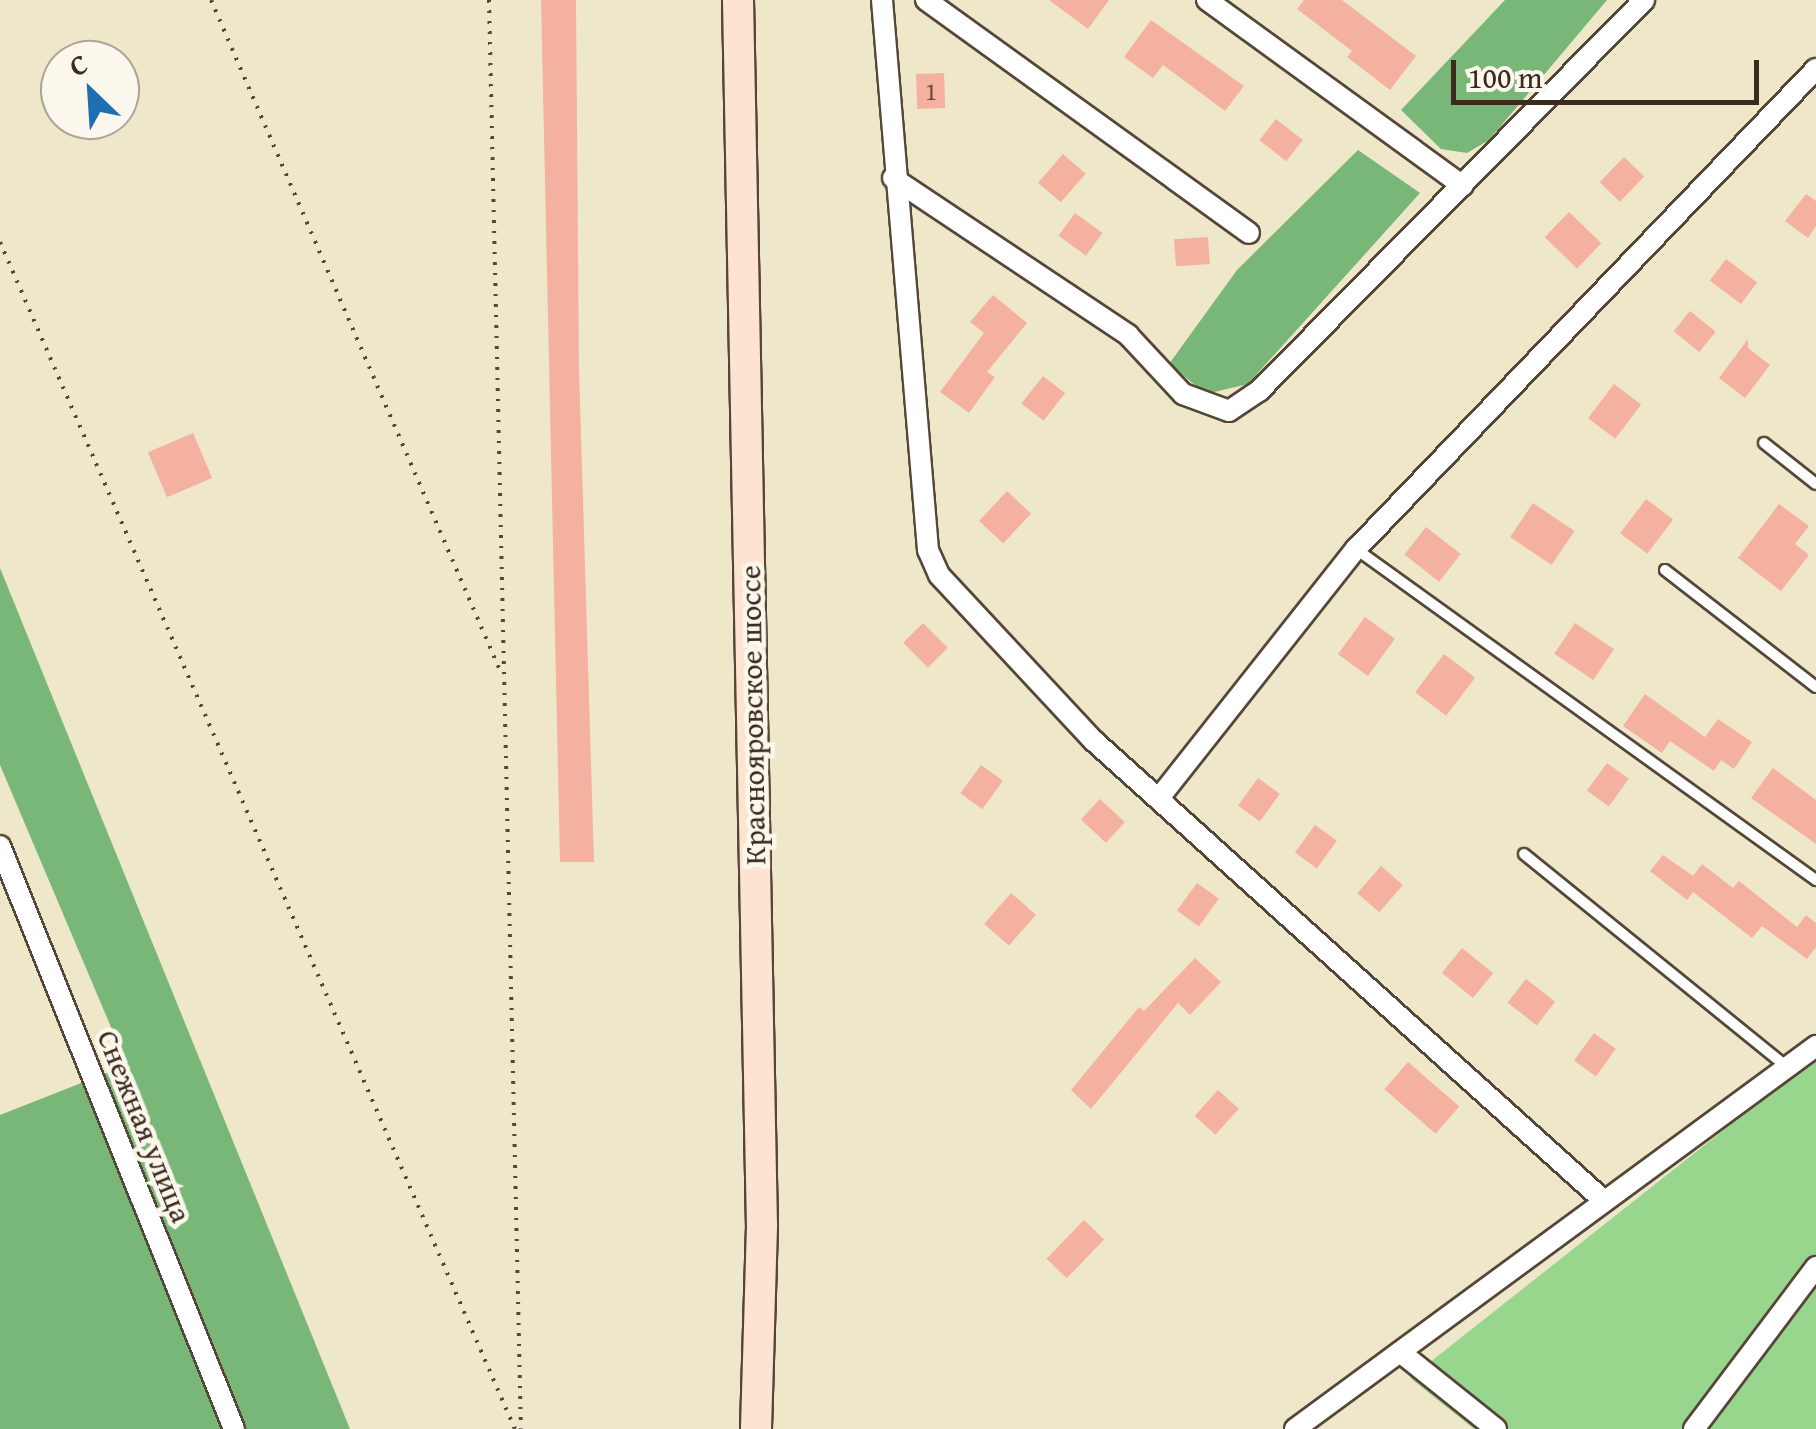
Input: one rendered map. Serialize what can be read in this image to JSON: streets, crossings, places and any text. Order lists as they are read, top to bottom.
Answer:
{
  "streets": {
    "street": ["Краснояровское шоссе", "Снежная улица"]
  },
  "house_numbers": ["1"],
  "scale_bar": "100 m",
  "north": "top left"
}
